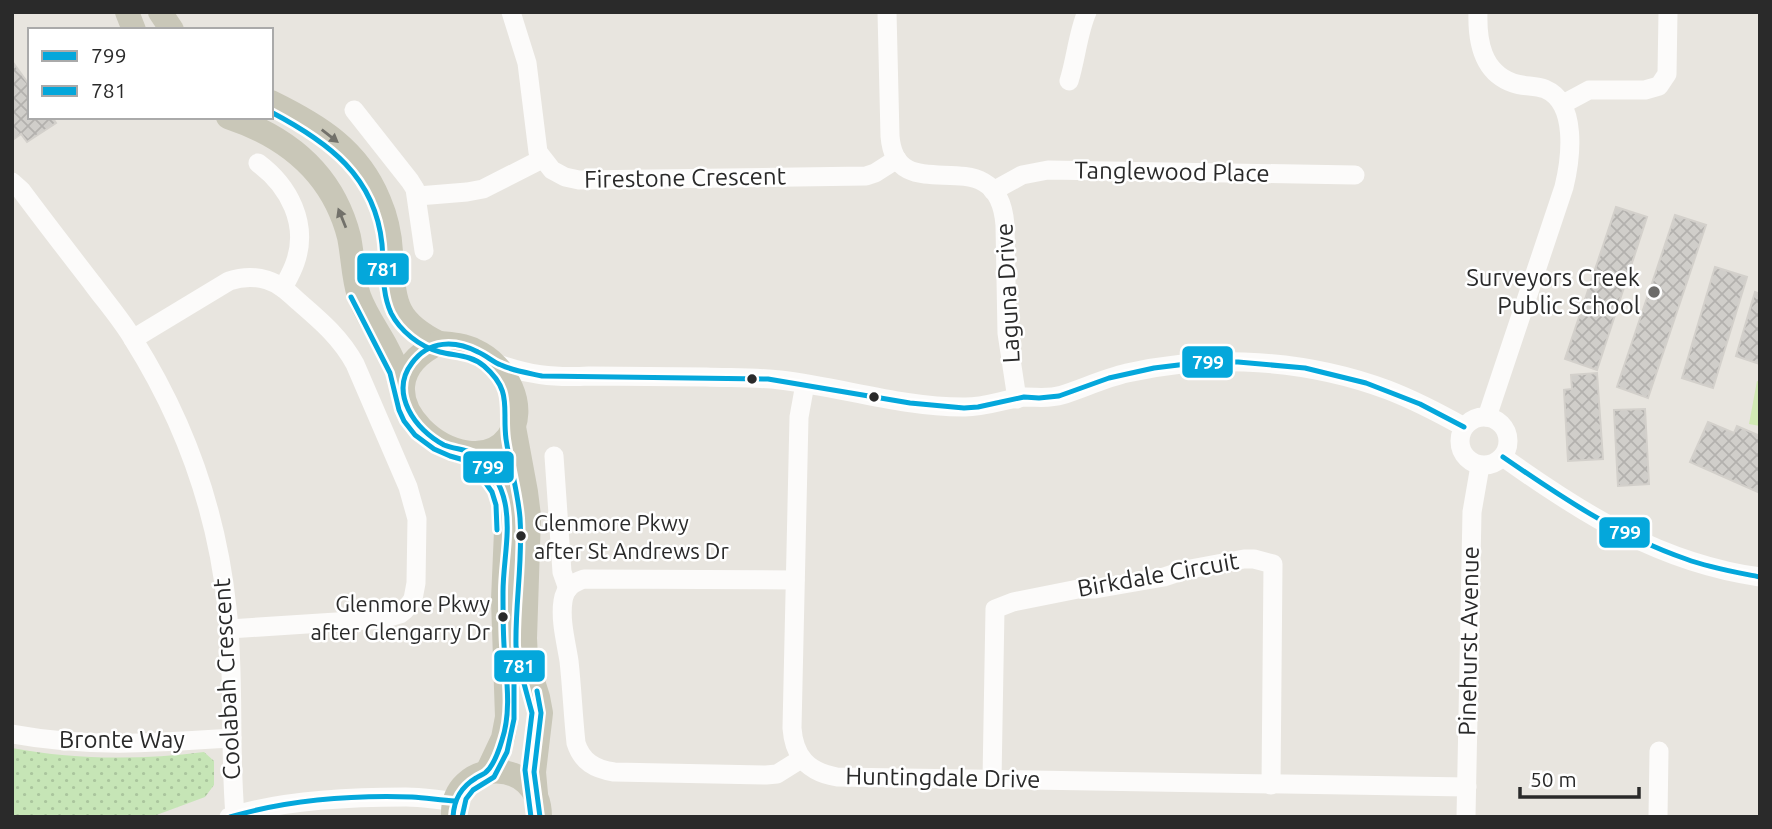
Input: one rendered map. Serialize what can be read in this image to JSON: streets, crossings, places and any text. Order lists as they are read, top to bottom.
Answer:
{
  "streets": {
    "street": [
      "Tanglewood Place",
      "Firestone Crescent",
      "Laguna Drive",
      "Birkdale Circuit",
      "Pinehurst Avenue",
      "Coolabah Crescent",
      "Bronte Way",
      "Huntingdale Drive"
    ]
  },
  "crossings": [
    ["Tanglewood Place", "Laguna Drive"],
    ["Firestone Crescent", "Laguna Drive"],
    ["Birkdale Circuit", "Huntingdale Drive"],
    ["Pinehurst Avenue", "Huntingdale Drive"],
    ["Coolabah Crescent", "Bronte Way"]
  ],
  "places": ["Surveyors Creek Public School", "Glenmore Pkwy after St Andrews Dr", "Glenmore Pkwy after Glengarry Dr"],
  "lines": ["transit line 781", "transit line 799"],
  "legend": ["799", "781"],
  "scale_bar": "50 m"
}
